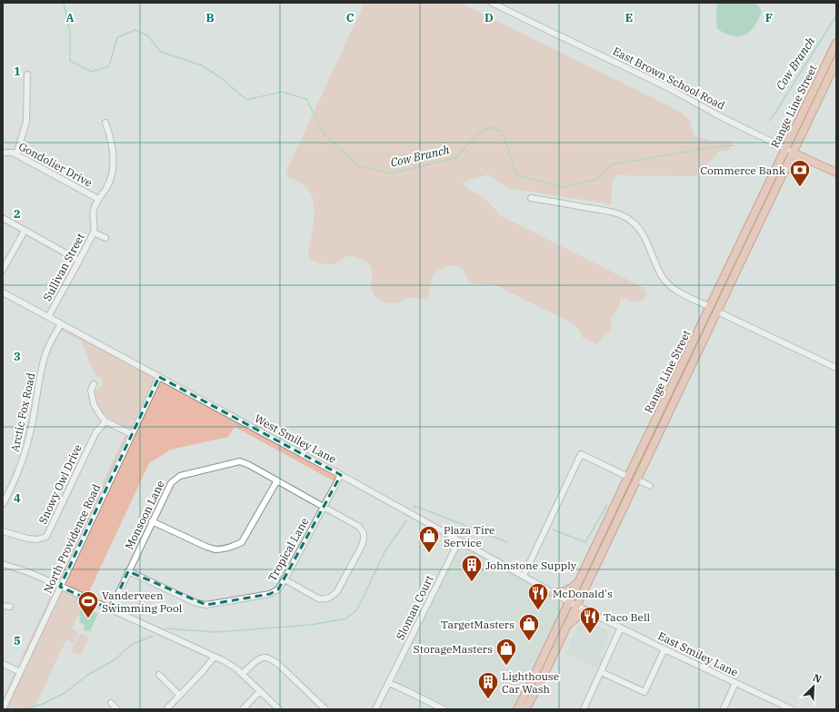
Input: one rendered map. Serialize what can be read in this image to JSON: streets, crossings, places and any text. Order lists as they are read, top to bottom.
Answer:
{
  "streets": {
    "main road": ["East Brown School Road", "Range Line Street"],
    "street": [
      "Gondolier Drive",
      "Sullivan Street",
      "Arctic Fox Road",
      "West Smiley Lane",
      "Snowy Owl Drive",
      "Monsoon Lane",
      "North Providence Road",
      "Tropical Lane",
      "Sloman Court",
      "East Smiley Lane"
    ]
  },
  "crossings": [
    ["East Brown School Road", "Range Line Street"],
    ["Range Line Street", "West Smiley Lane"],
    ["Range Line Street", "East Smiley Lane"],
    ["Gondolier Drive", "Sullivan Street"],
    ["Sullivan Street", "West Smiley Lane"],
    ["Arctic Fox Road", "West Smiley Lane"],
    ["West Smiley Lane", "North Providence Road"],
    ["West Smiley Lane", "Tropical Lane"],
    ["West Smiley Lane", "Sloman Court"],
    ["West Smiley Lane", "East Smiley Lane"],
    ["Monsoon Lane", "Tropical Lane"]
  ],
  "water": ["Cow Branch"],
  "places": {
    "bank": ["Commerce Bank"],
    "shop": ["Plaza Tire Service", "TargetMasters", "StorageMasters"],
    "building": ["Johnstone Supply", "Lighthouse Car Wash"],
    "restaurant": ["McDonald's", "Taco Bell"],
    "sports": ["Vanderveen Swimming Pool"]
  },
  "north": "top right",
  "grid": {
    "columns": [
      "A",
      "B",
      "C",
      "D",
      "E",
      "F"
    ],
    "rows": [
      "1",
      "2",
      "3",
      "4",
      "5"
    ]
  }
}
